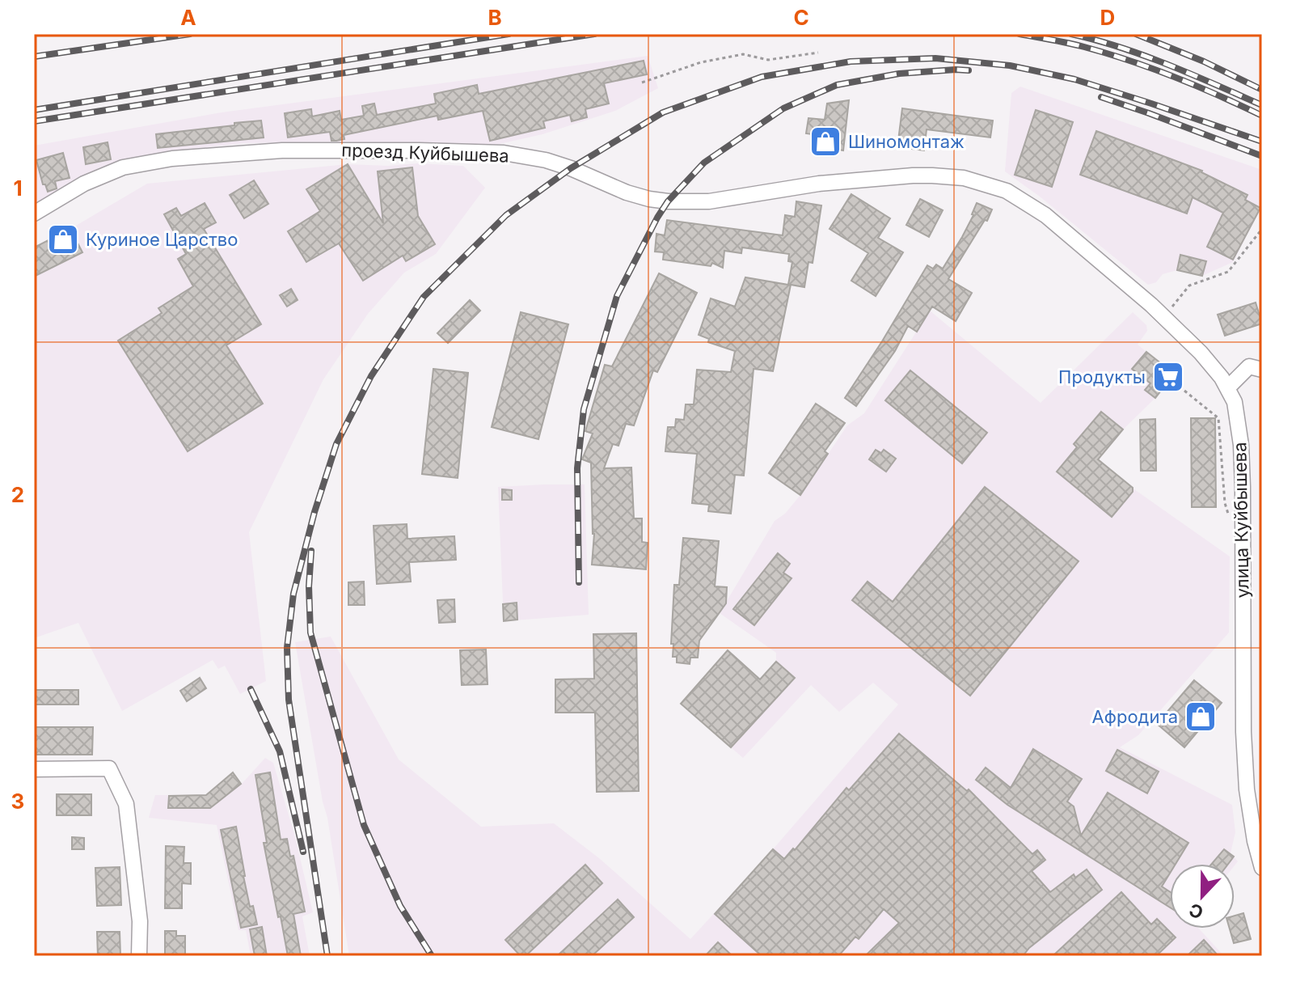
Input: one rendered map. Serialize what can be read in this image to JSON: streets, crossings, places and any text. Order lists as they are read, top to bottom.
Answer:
{
  "streets": {
    "street": ["проезд Куйбышева", "улица Куйбышева"]
  },
  "crossings": [
    ["проезд Куйбышева", "улица Куйбышева"]
  ],
  "places": {
    "shop": ["Шиномонтаж", "Куриное Царство", "Афродита"],
    "supermarket": ["Продукты"]
  },
  "north": "bottom",
  "grid": {
    "columns": [
      "A",
      "B",
      "C",
      "D"
    ],
    "rows": ["1", "2", "3"]
  }
}
